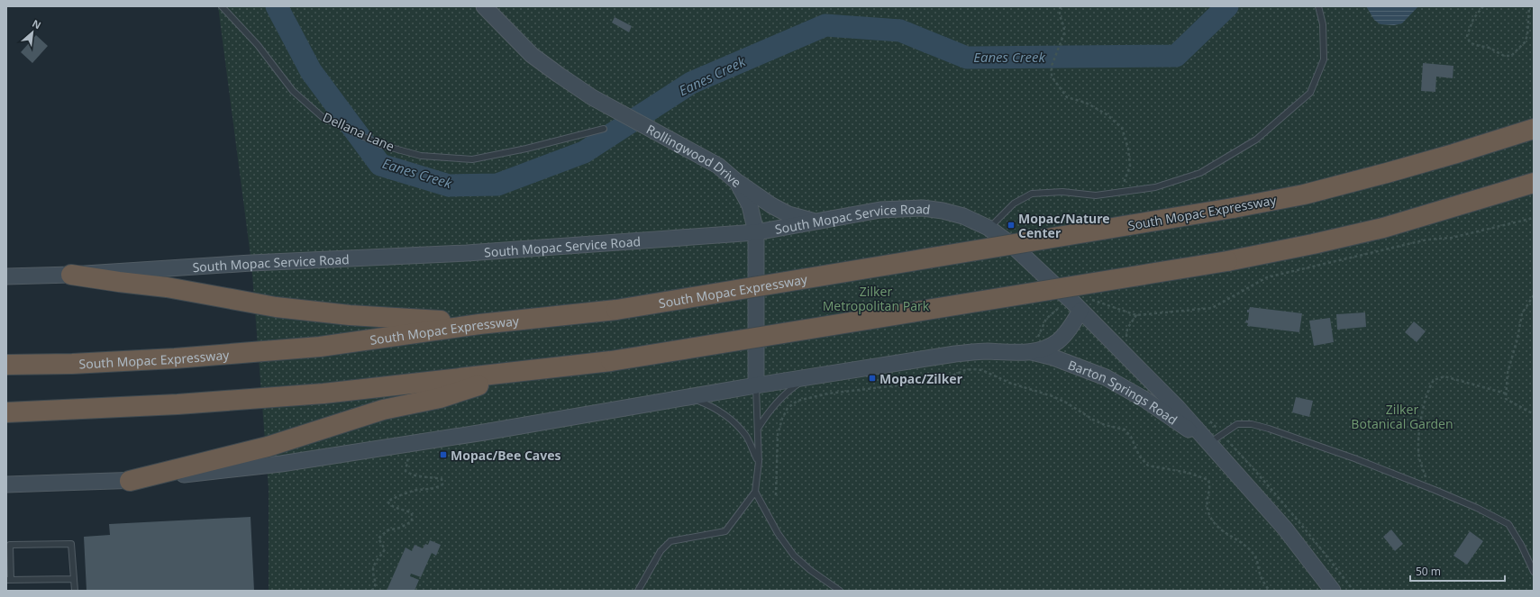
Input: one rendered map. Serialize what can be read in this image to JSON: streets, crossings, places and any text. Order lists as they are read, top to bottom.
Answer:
{
  "streets": {
    "highway": ["South Mopac Expressway"],
    "main road": ["Rollingwood Drive", "South Mopac Service Road", "Barton Springs Road"],
    "lane": ["Dellana Lane"]
  },
  "crossings": [
    ["Rollingwood Drive", "South Mopac Service Road"],
    ["South Mopac Service Road", "Barton Springs Road"]
  ],
  "water": ["Eanes Creek"],
  "parks": ["Zilker Metropolitan Park", "Zilker Botanical Garden"],
  "places": {
    "transit": ["Mopac/Nature Center", "Mopac/Zilker", "Mopac/Bee Caves"]
  },
  "scale_bar": "50 m",
  "north": "top right"
}
